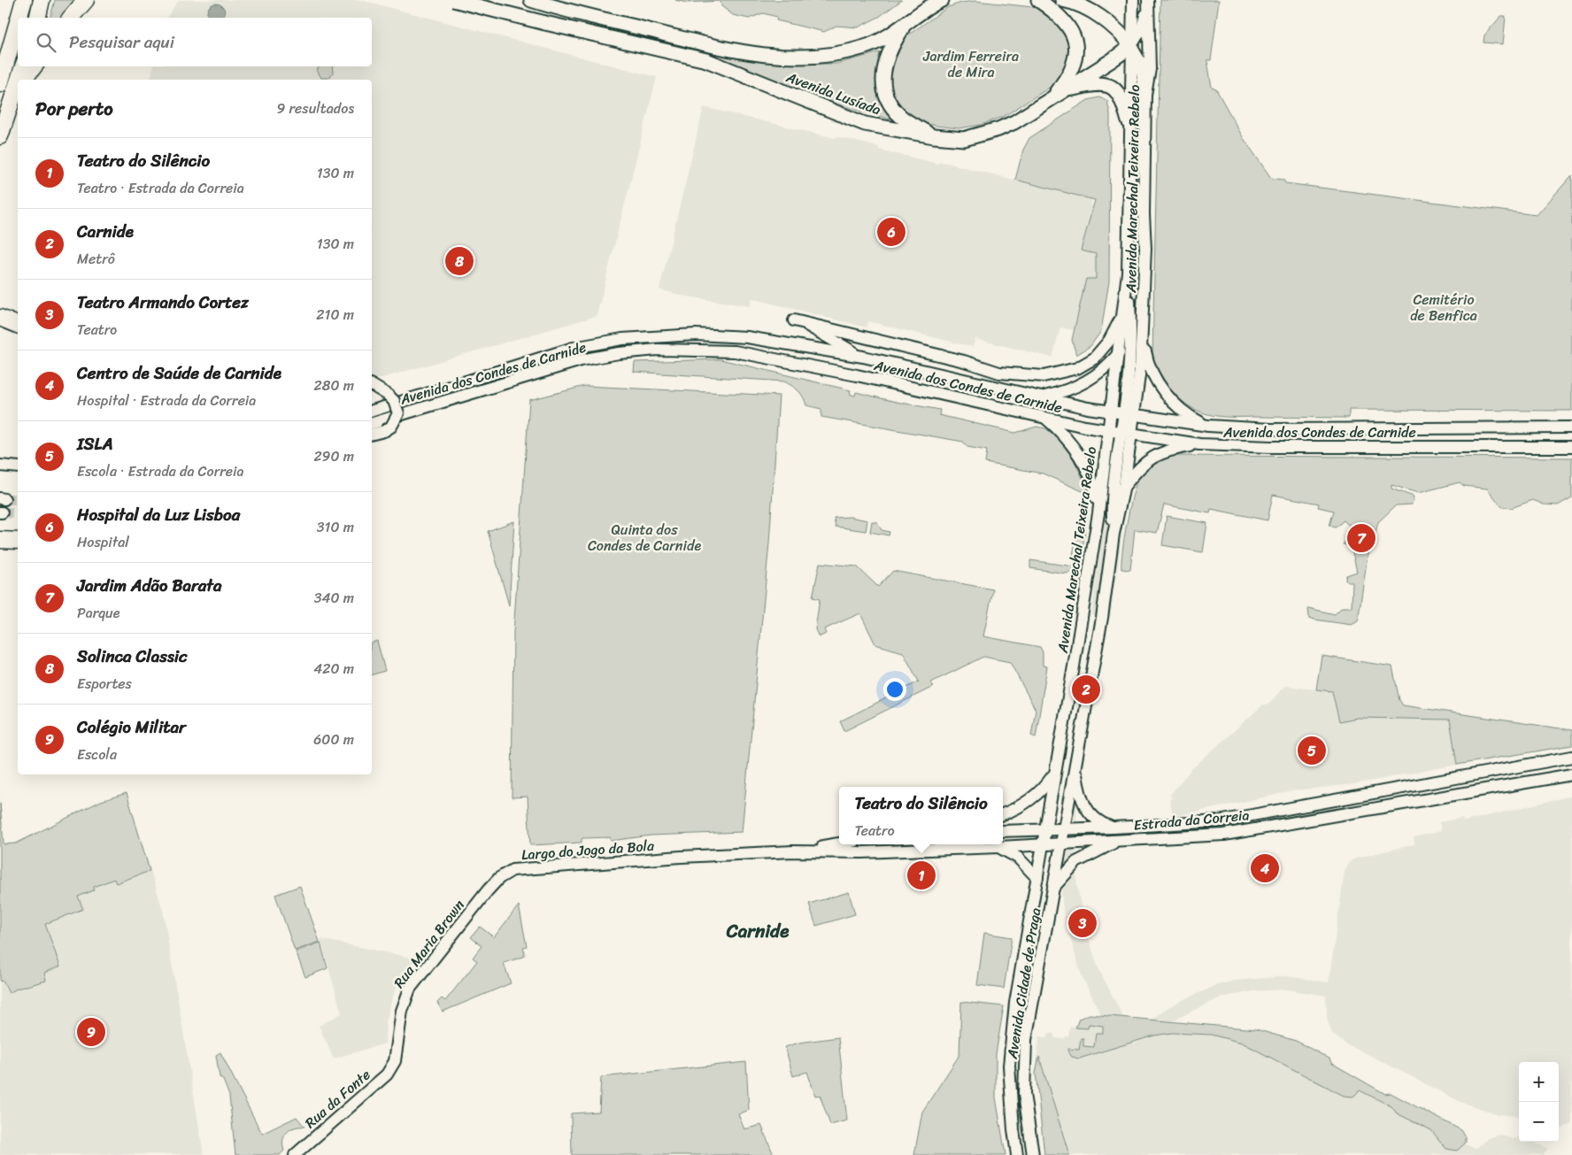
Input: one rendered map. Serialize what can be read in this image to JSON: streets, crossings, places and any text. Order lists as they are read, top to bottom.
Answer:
{
  "streets": {
    "main road": [
      "Avenida Lusíada",
      "Avenida Marechal Teixeira Rebelo",
      "Avenida dos Condes de Carnide",
      "Estrada da Correia",
      "Largo do Jogo da Bola",
      "Rua Maria Brown",
      "Avenida Cidade de Praga",
      "Rua da Fonte"
    ]
  },
  "crossings": [
    ["Avenida Lusíada", "Avenida Marechal Teixeira Rebelo"],
    ["Avenida Marechal Teixeira Rebelo", "Avenida dos Condes de Carnide"],
    ["Avenida Marechal Teixeira Rebelo", "Estrada da Correia"],
    ["Avenida Marechal Teixeira Rebelo", "Avenida Cidade de Praga"],
    ["Estrada da Correia", "Largo do Jogo da Bola"],
    ["Estrada da Correia", "Avenida Cidade de Praga"],
    ["Largo do Jogo da Bola", "Rua Maria Brown"],
    ["Rua Maria Brown", "Rua da Fonte"]
  ],
  "districts": ["Carnide"],
  "parks": ["Jardim Ferreira de Mira", "Cemitério de Benfica", "Quinta dos Condes de Carnide"],
  "page": {
    "search": "Pesquisar aqui",
    "heading": ["Por perto", "9 resultados"],
    "list": [
      {
        "mark": "1",
        "name": "Teatro do Silêncio",
        "note": "Teatro · Estrada da Correia",
        "value": "130 m"
      },
      {
        "mark": "2",
        "name": "Carnide",
        "note": "Metrô",
        "value": "130 m"
      },
      {
        "mark": "3",
        "name": "Teatro Armando Cortez",
        "note": "Teatro",
        "value": "210 m"
      },
      {
        "mark": "4",
        "name": "Centro de Saúde de Carnide",
        "note": "Hospital · Estrada da Correia",
        "value": "280 m"
      },
      {
        "mark": "5",
        "name": "ISLA",
        "note": "Escola · Estrada da Correia",
        "value": "290 m"
      },
      {
        "mark": "6",
        "name": "Hospital da Luz Lisboa",
        "note": "Hospital",
        "value": "310 m"
      },
      {
        "mark": "7",
        "name": "Jardim Adão Barata",
        "note": "Parque",
        "value": "340 m"
      },
      {
        "mark": "8",
        "name": "Solinca Classic",
        "note": "Esportes",
        "value": "420 m"
      },
      {
        "mark": "9",
        "name": "Colégio Militar",
        "note": "Escola",
        "value": "600 m"
      }
    ],
    "pins": [
      "6",
      "8",
      "7",
      "2",
      "5",
      "4",
      "1",
      "3",
      "9"
    ],
    "popup": ["Teatro do Silêncio", "Teatro"],
    "map_buttons": ["+", "−"]
  }
}
